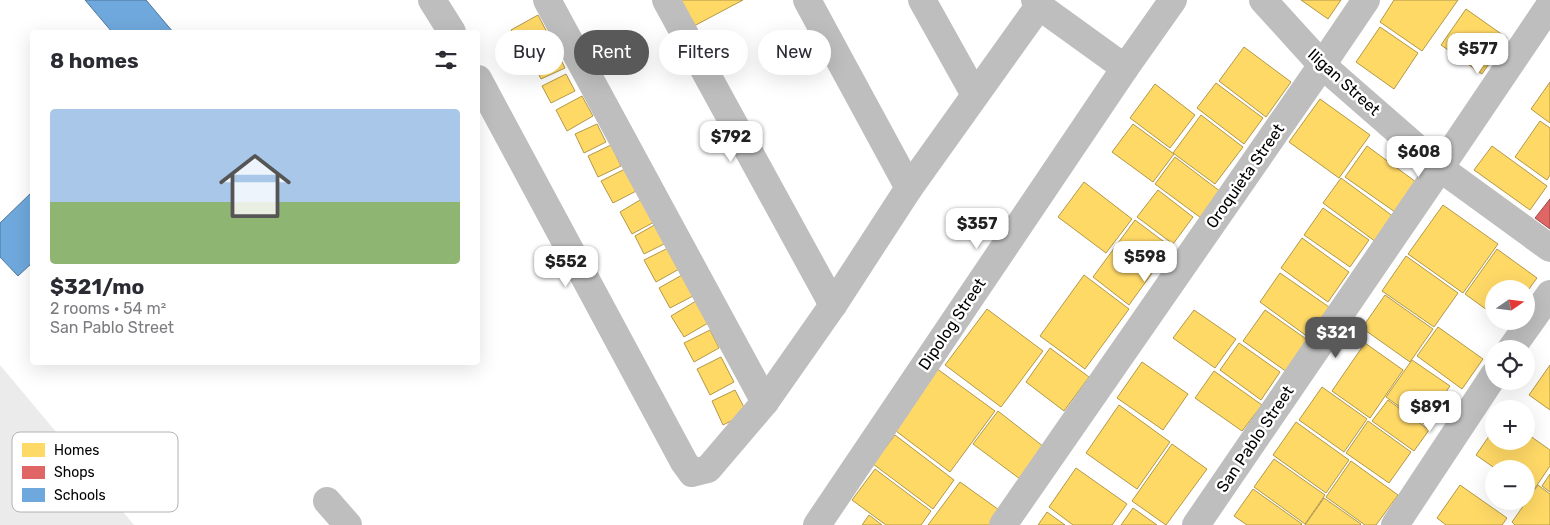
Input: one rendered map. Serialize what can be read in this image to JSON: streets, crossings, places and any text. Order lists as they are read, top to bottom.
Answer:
{
  "streets": {
    "street": [
      "Iligan Street",
      "Oroquieta Street",
      "Dipolog Street",
      "San Pablo Street"
    ]
  },
  "crossings": [
    ["Iligan Street", "Oroquieta Street"],
    ["Iligan Street", "San Pablo Street"]
  ],
  "legend": ["Homes", "Shops", "Schools"],
  "north": "right",
  "page": {
    "chip": [
      "Buy",
      "Rent",
      "Filters",
      "New"
    ],
    "heading": "8 homes",
    "price": [
      "$577",
      "$792",
      "$608",
      "$357",
      "$598",
      "$552",
      "$321",
      "$891"
    ],
    "list": [
      {
        "name": "$321/mo",
        "note": "2 rooms · 54 m² · San Pablo Street"
      }
    ],
    "map_buttons": ["+", "−"]
  }
}
